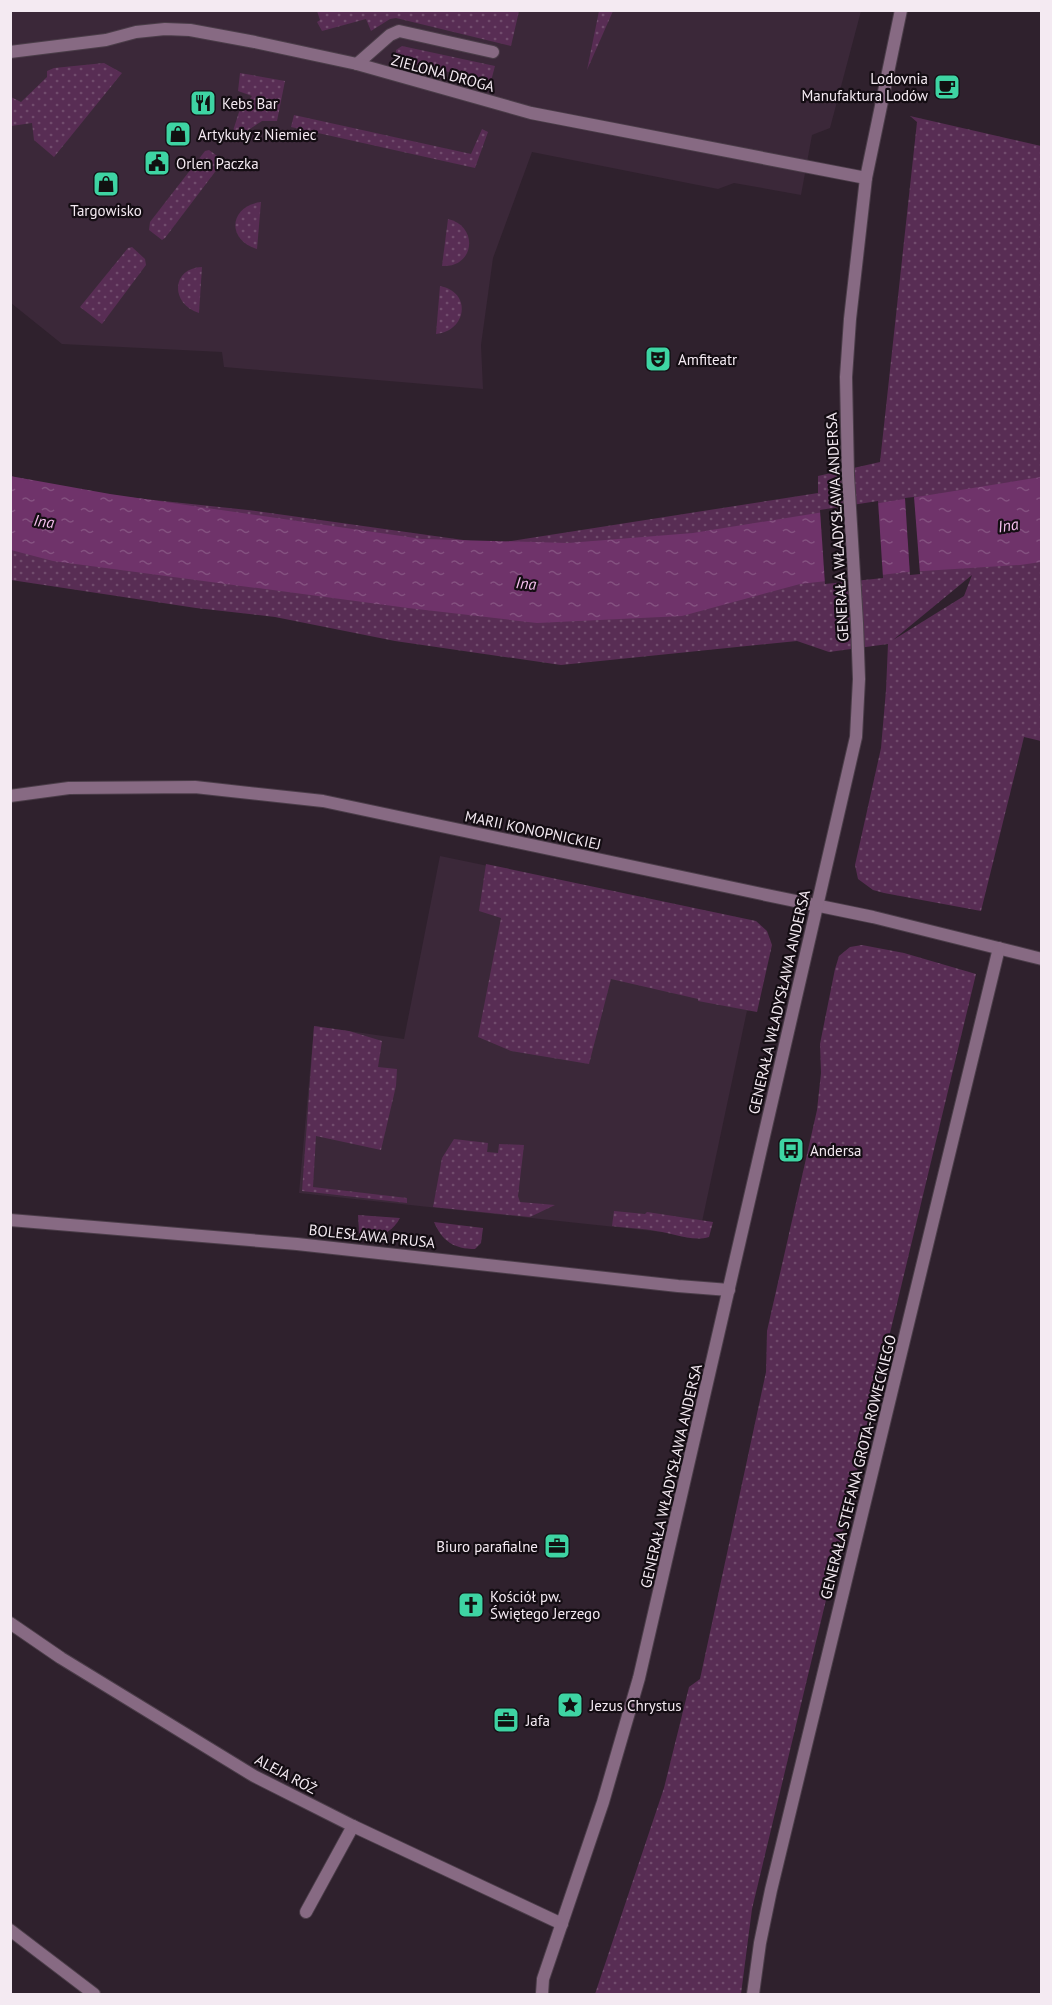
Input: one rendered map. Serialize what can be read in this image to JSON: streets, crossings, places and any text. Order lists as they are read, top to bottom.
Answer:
{
  "streets": {
    "street": [
      "ZIELONA DROGA",
      "GENERAŁA WŁADYSŁAWA ANDERSA",
      "MARII KONOPNICKIEJ",
      "BOLESŁAWA PRUSA",
      "GENERAŁA STEFANA GROTA-ROWECKIEGO",
      "ALEJA RÓŻ"
    ]
  },
  "crossings": [
    ["ZIELONA DROGA", "GENERAŁA WŁADYSŁAWA ANDERSA"],
    ["GENERAŁA WŁADYSŁAWA ANDERSA", "MARII KONOPNICKIEJ"],
    ["GENERAŁA WŁADYSŁAWA ANDERSA", "BOLESŁAWA PRUSA"],
    ["GENERAŁA WŁADYSŁAWA ANDERSA", "ALEJA RÓŻ"],
    ["MARII KONOPNICKIEJ", "GENERAŁA STEFANA GROTA-ROWECKIEGO"]
  ],
  "water": ["Ina"],
  "places": {
    "cafe": ["Lodovnia Manufaktura Lodów"],
    "restaurant": ["Kebs Bar"],
    "shop": ["Artykuły z Niemiec", "Targowisko"],
    "public building": ["Orlen Paczka"],
    "theatre": ["Amfiteatr"],
    "bus stop": ["Andersa"],
    "office": ["Biuro parafialne", "Jafa"],
    "church": ["Kościół pw. Świętego Jerzego"],
    "place": ["Jezus Chrystus"]
  }
}
